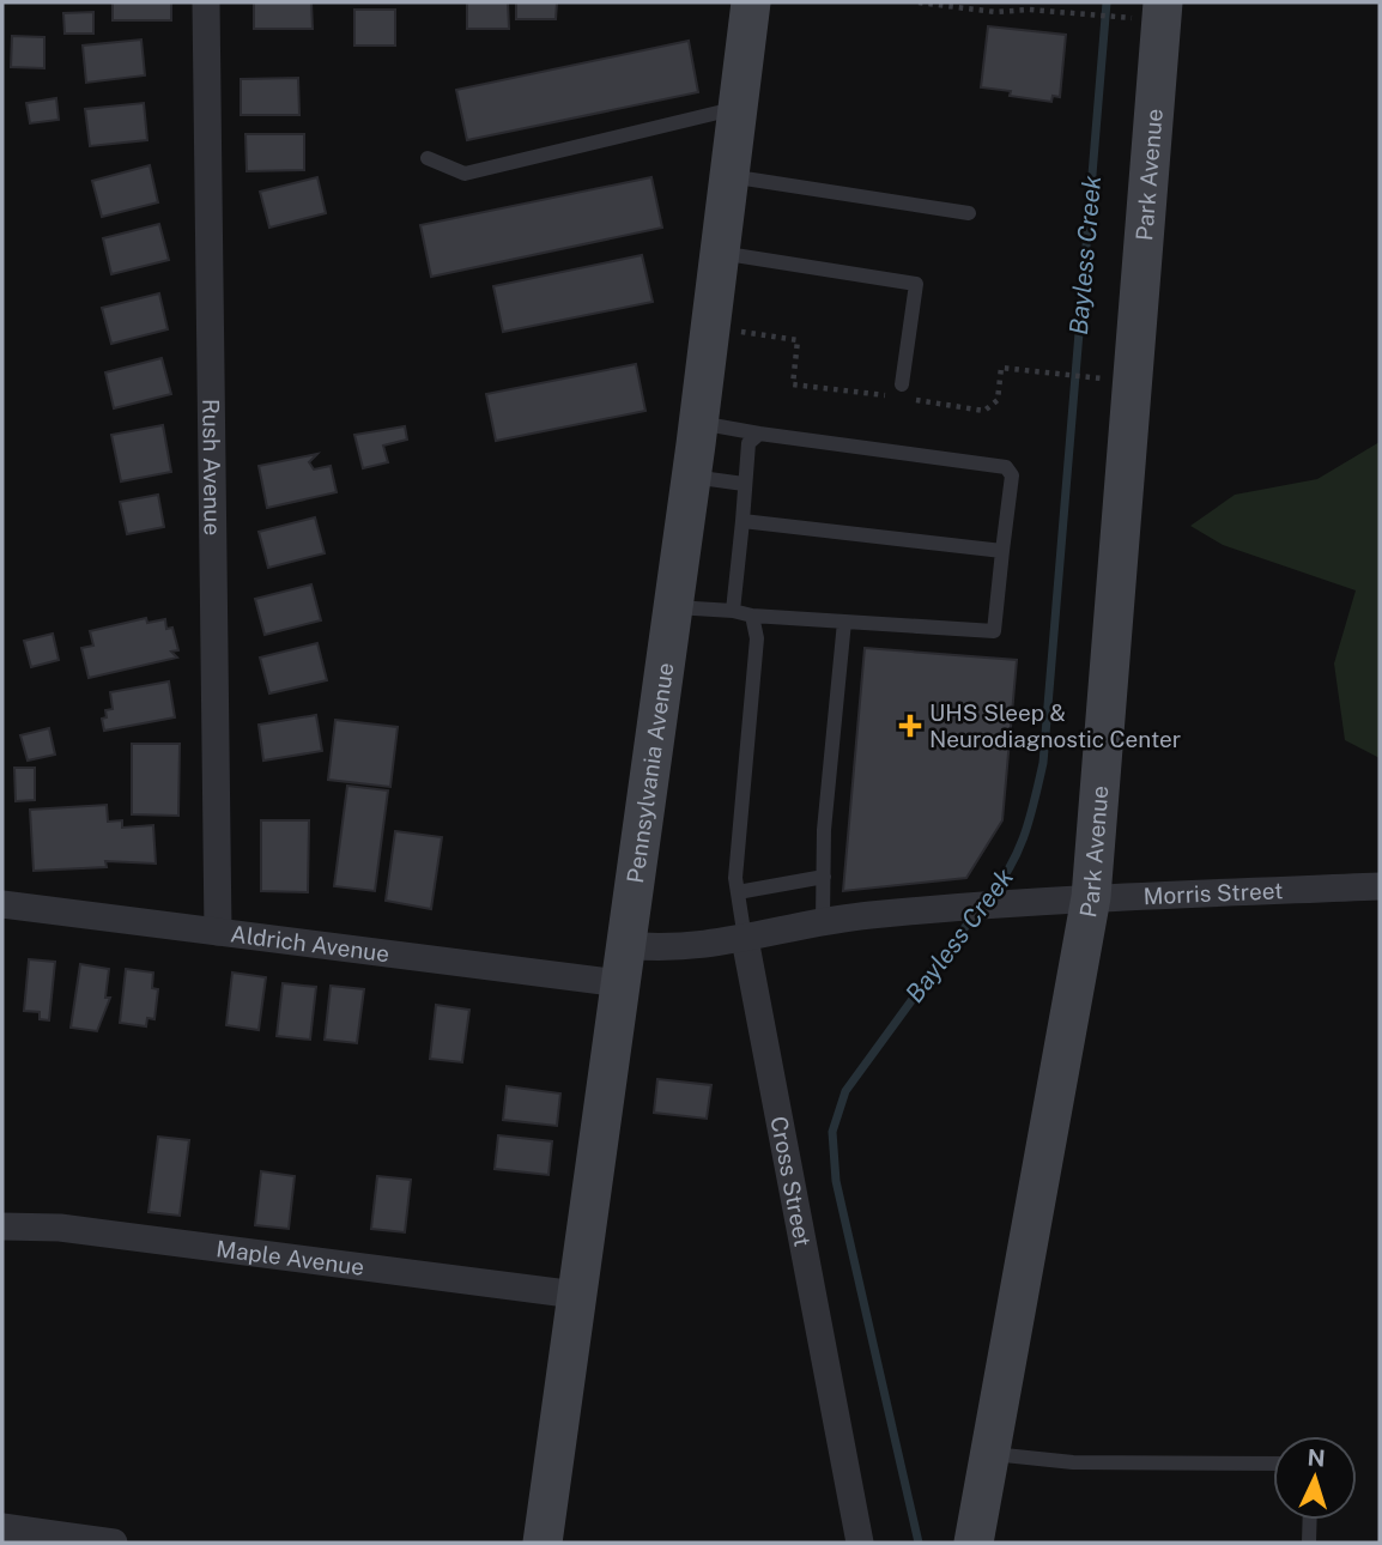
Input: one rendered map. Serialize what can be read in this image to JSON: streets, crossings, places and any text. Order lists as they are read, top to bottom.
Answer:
{
  "streets": {
    "street": [
      "Park Avenue",
      "Rush Avenue",
      "Pennsylvania Avenue",
      "Morris Street",
      "Aldrich Avenue",
      "Cross Street",
      "Maple Avenue"
    ]
  },
  "crossings": [
    ["Park Avenue", "Morris Street"],
    ["Rush Avenue", "Aldrich Avenue"],
    ["Pennsylvania Avenue", "Aldrich Avenue"],
    ["Pennsylvania Avenue", "Maple Avenue"],
    ["Morris Street", "Cross Street"]
  ],
  "water": ["Bayless Creek"],
  "places": {
    "health": ["UHS Sleep & Neurodiagnostic Center"]
  },
  "north": "top"
}
